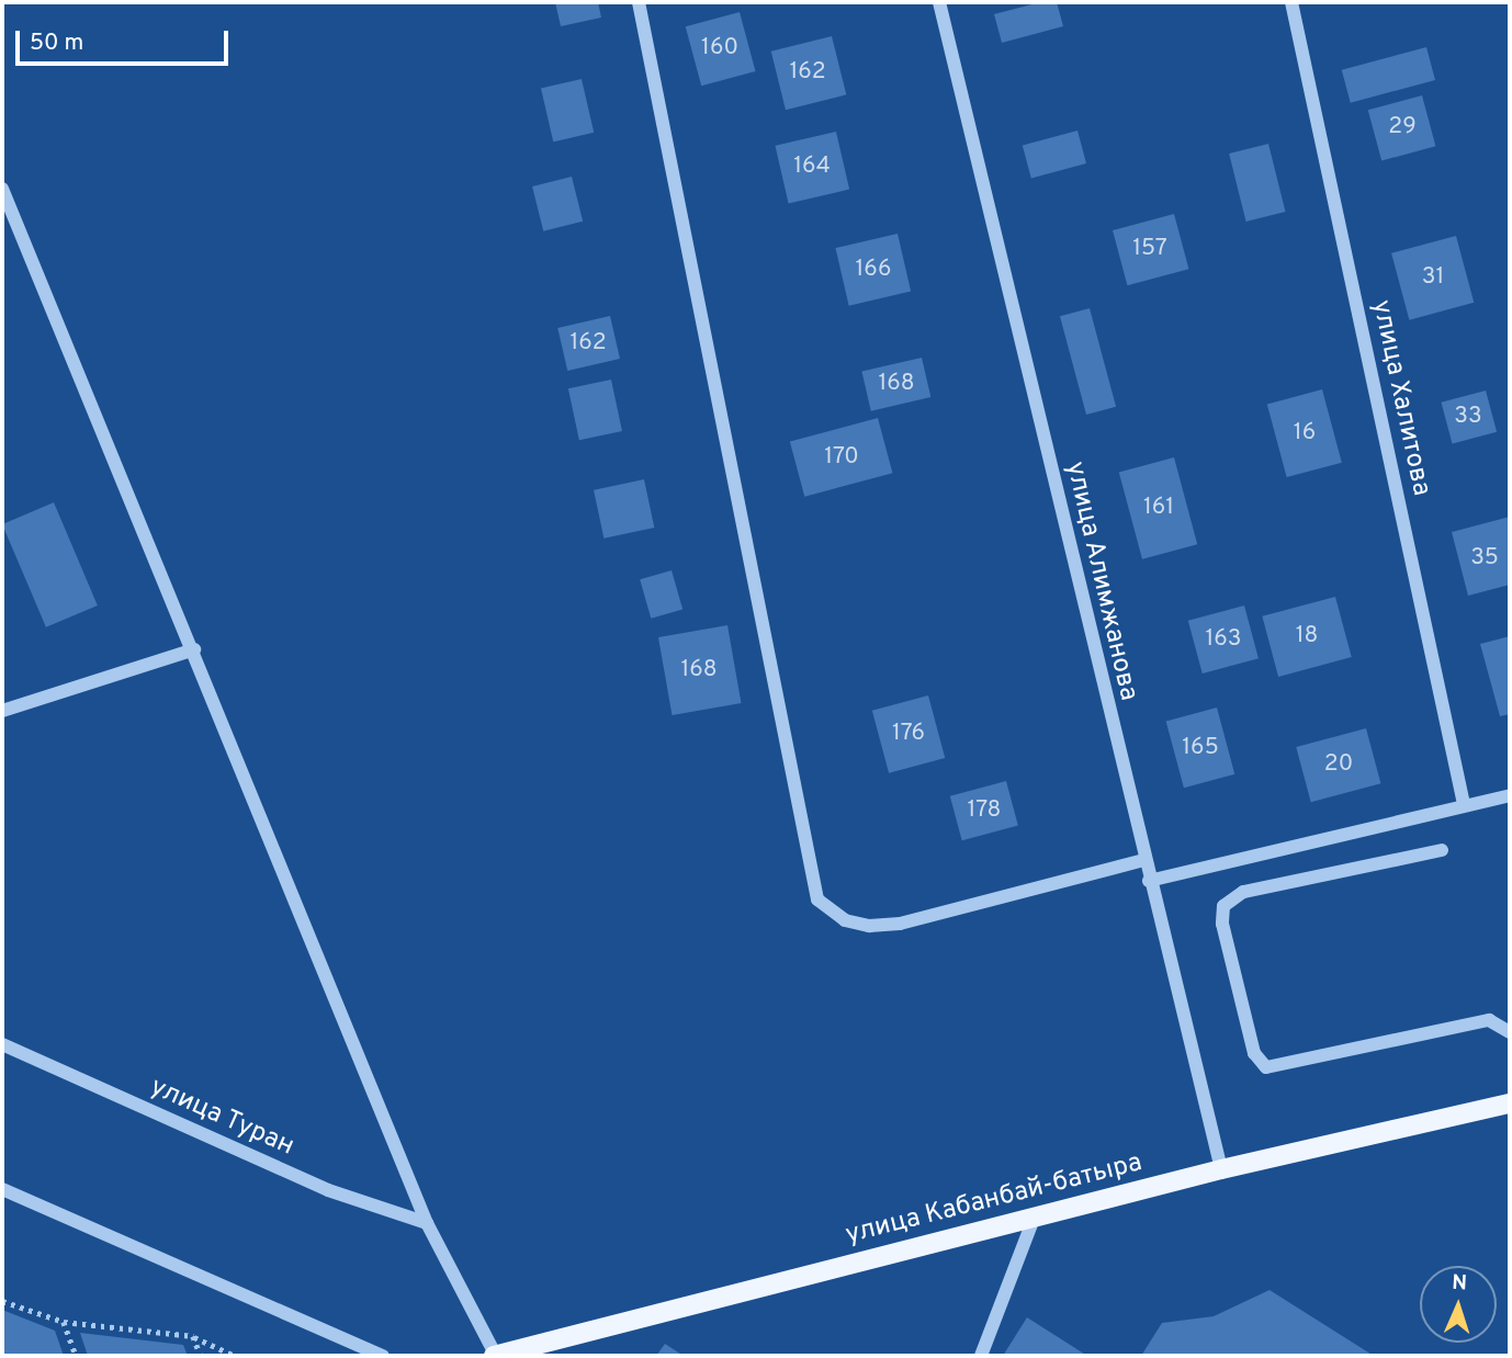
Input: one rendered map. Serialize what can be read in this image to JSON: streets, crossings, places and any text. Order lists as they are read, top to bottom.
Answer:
{
  "streets": {
    "main road": ["улица Кабанбай-батыра"],
    "street": ["улица Халитова", "улица Алимжанова", "улица Туран"]
  },
  "crossings": [
    ["улица Алимжанова", "улица Кабанбай-батыра"]
  ],
  "house_numbers": [
    "160",
    "162",
    "29",
    "164",
    "157",
    "166",
    "31",
    "162",
    "168",
    "33",
    "16",
    "170",
    "161",
    "35",
    "18",
    "163",
    "168",
    "176",
    "165",
    "20",
    "178"
  ],
  "scale_bar": "50 m",
  "north": "top"
}
